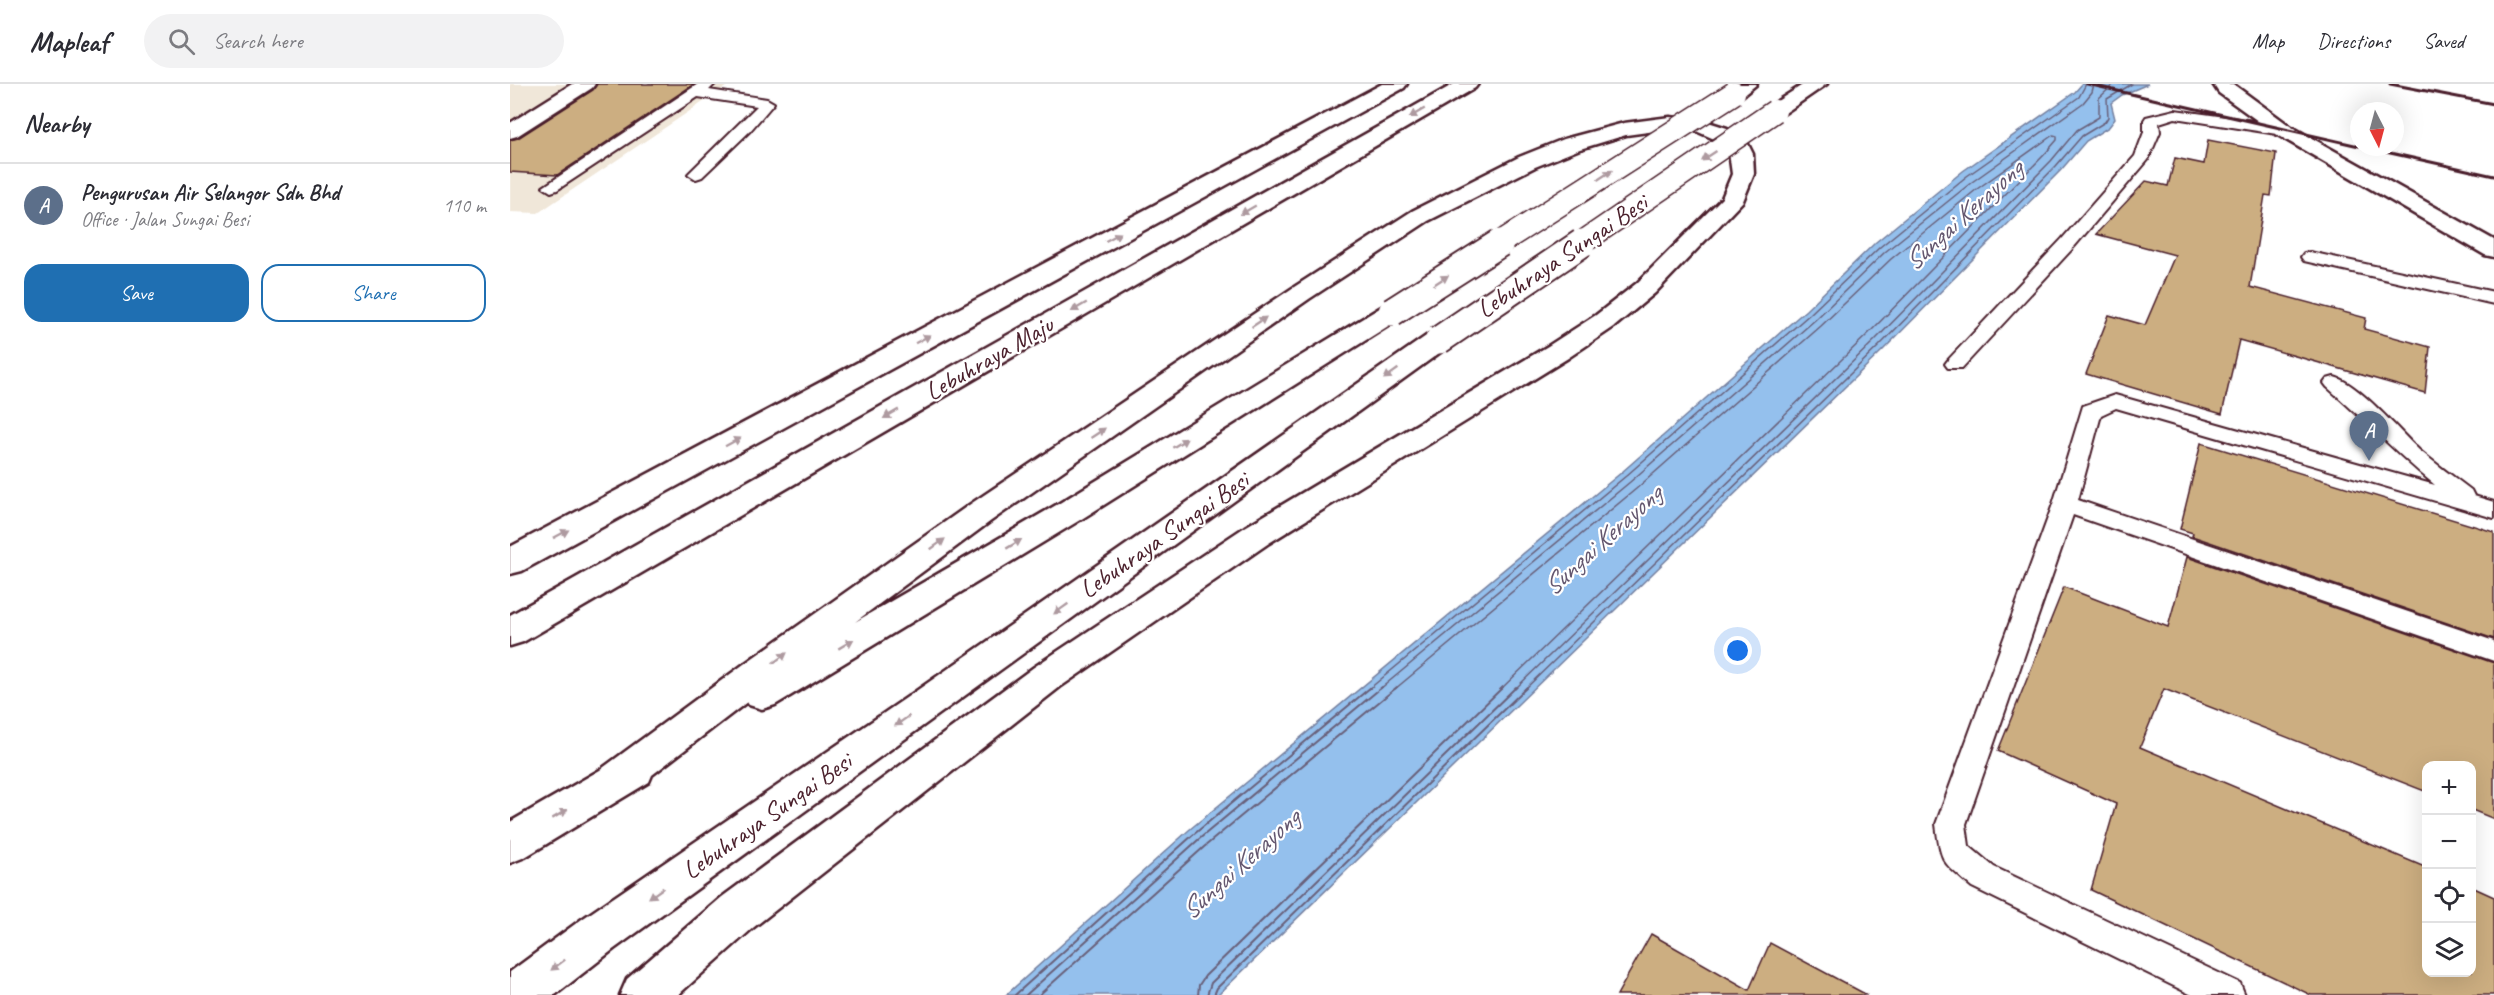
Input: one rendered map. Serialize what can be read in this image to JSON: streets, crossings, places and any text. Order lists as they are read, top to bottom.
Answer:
{
  "streets": {
    "main road": ["Lebuhraya Sungai Besi", "Lebuhraya Maju"]
  },
  "water": ["Sungai Kerayong"],
  "north": "bottom",
  "page": {
    "header": "Mapleaf",
    "search": "Search here",
    "nav": ["Map", "Directions", "Saved"],
    "heading": "Nearby",
    "list": [
      {
        "mark": "A",
        "name": "Pengurusan Air Selangor Sdn Bhd",
        "note": "Office · Jalan Sungai Besi",
        "value": "110 m"
      }
    ],
    "buttons": ["Save", "Share"],
    "pins": "A",
    "map_buttons": ["+", "−"]
  }
}
